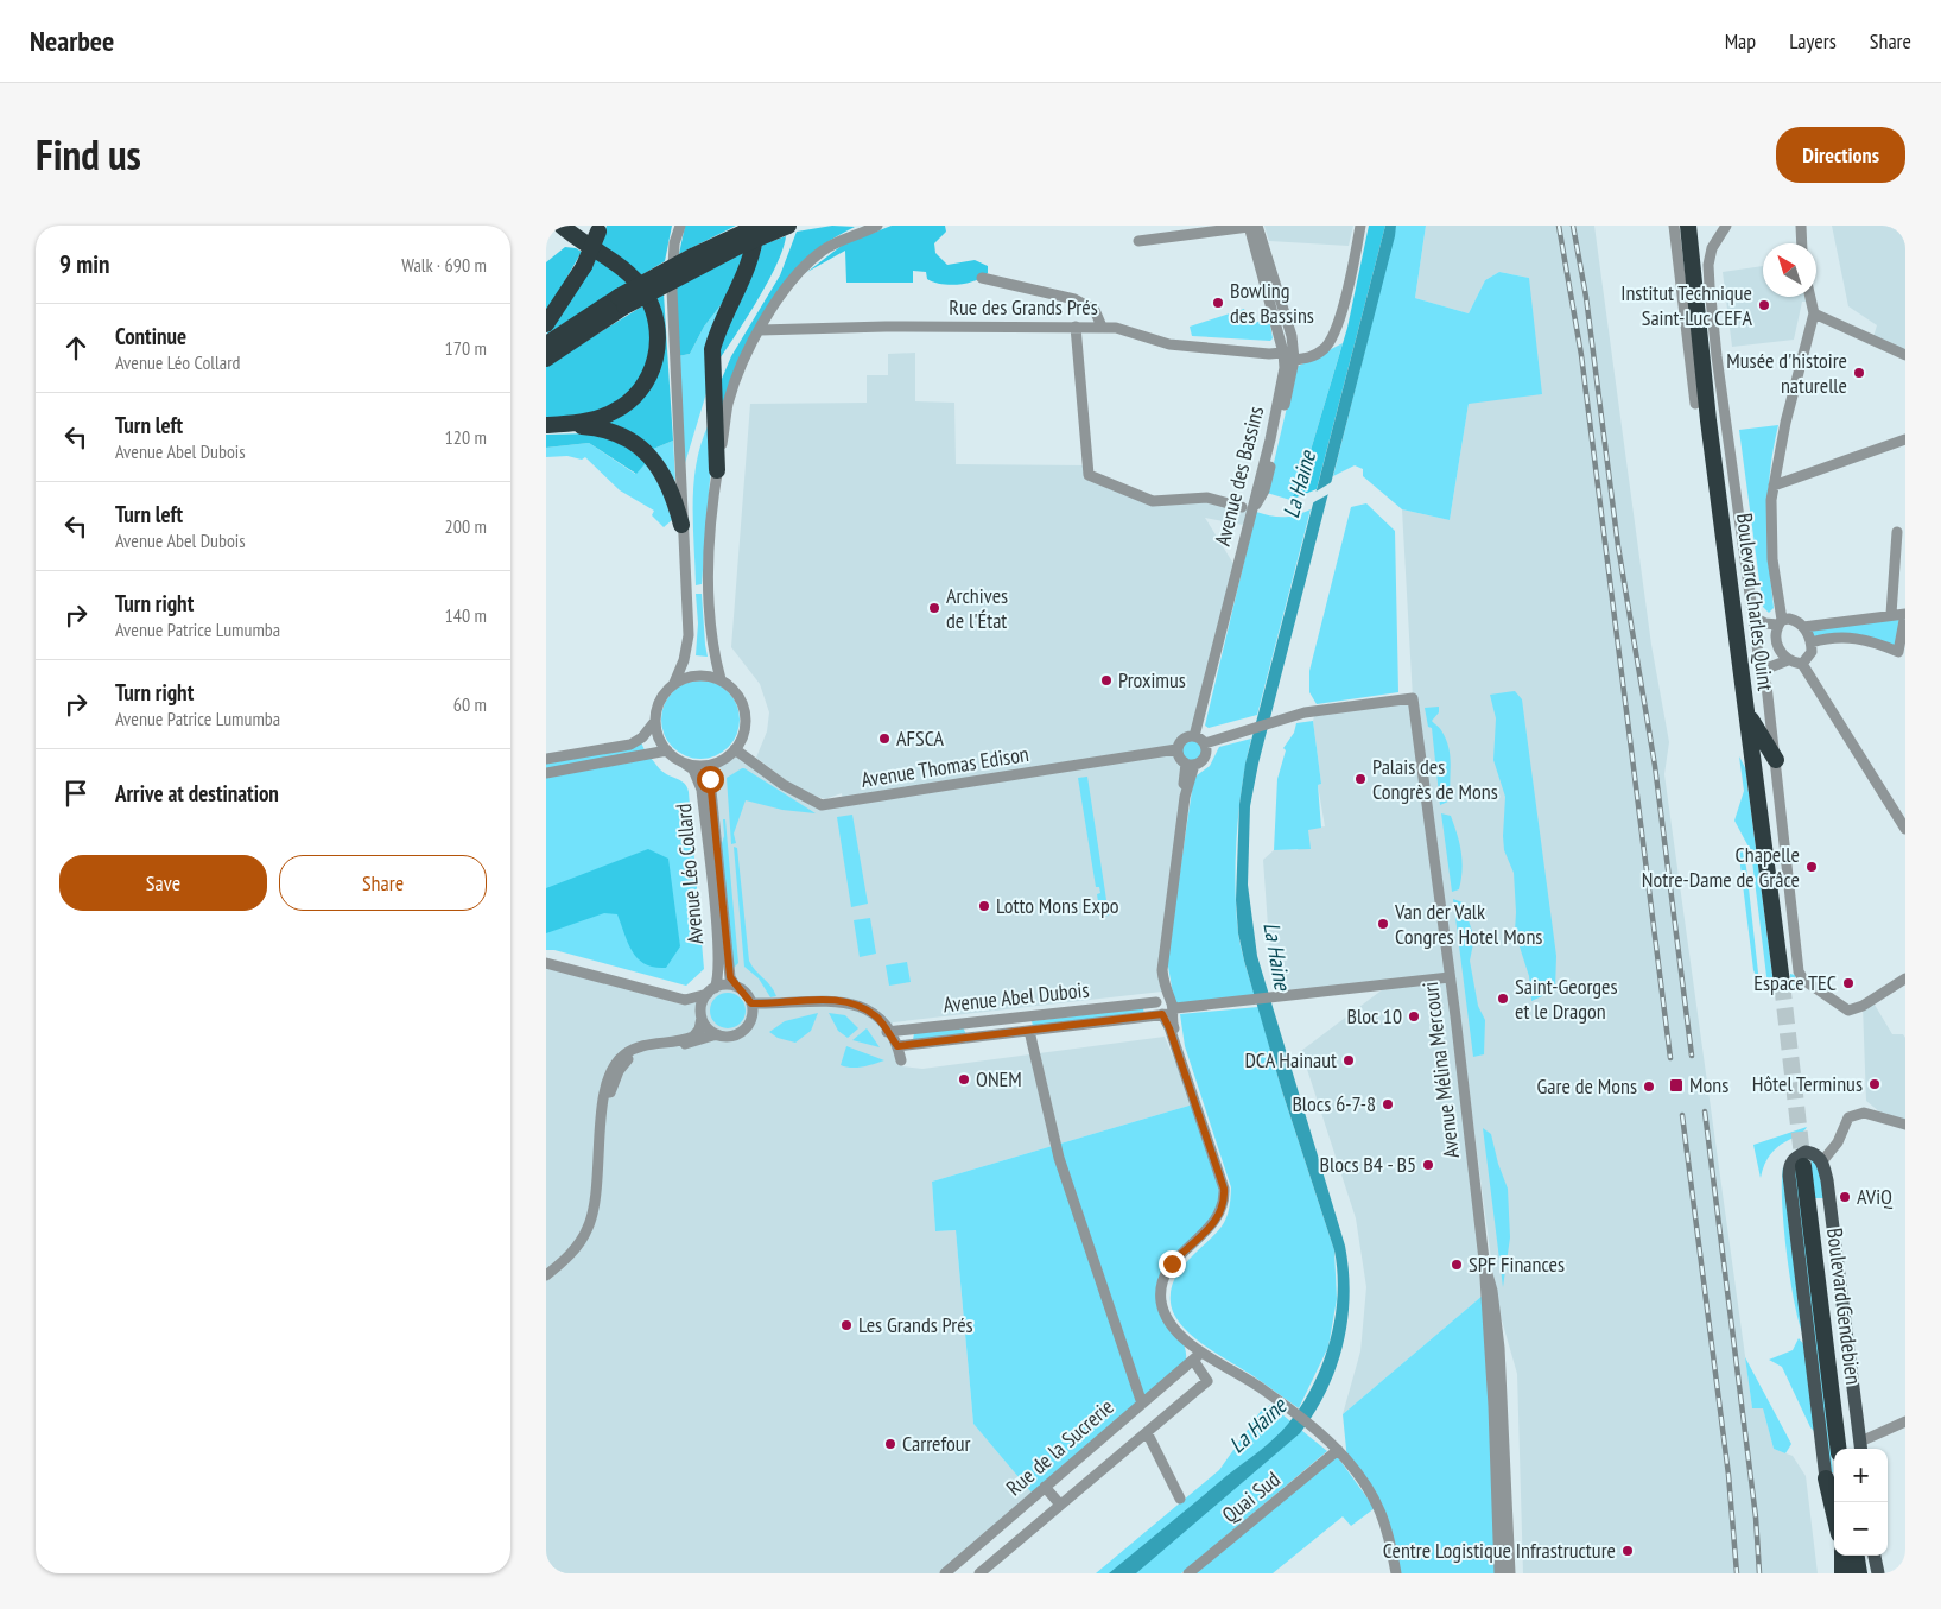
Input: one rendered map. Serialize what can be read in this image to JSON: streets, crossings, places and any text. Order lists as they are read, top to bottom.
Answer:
{
  "streets": {
    "highway": ["Boulevard Charles Quint", "Boulevard Gendebien"],
    "street": [
      "Rue des Grands Prés",
      "Avenue des Bassins",
      "Avenue Thomas Edison",
      "Avenue Léo Collard",
      "Avenue Abel Dubois",
      "Avenue Mélina Mercouri",
      "Rue de la Sucrerie",
      "Quai Sud"
    ]
  },
  "crossings": [
    ["Rue des Grands Prés", "Avenue des Bassins"],
    ["Avenue des Bassins", "Avenue Thomas Edison"],
    ["Avenue des Bassins", "Avenue Mélina Mercouri"],
    ["Avenue Thomas Edison", "Avenue Léo Collard"],
    ["Avenue Thomas Edison", "Avenue Mélina Mercouri"]
  ],
  "water": ["La Haine"],
  "places": {
    "other": [
      "Bowling des Bassins",
      "Institut Technique Saint-Luc CEFA",
      "Musée d'histoire naturelle",
      "Archives de l'État",
      "Proximus",
      "AFSCA",
      "Palais des Congrès de Mons",
      "Chapelle Notre-Dame de Grâce",
      "Lotto Mons Expo",
      "Van der Valk Congres Hotel Mons",
      "Espace TEC",
      "Saint-Georges et le Dragon",
      "Bloc 10",
      "DCA Hainaut",
      "ONEM",
      "Hôtel Terminus",
      "Gare de Mons",
      "Blocs 6-7-8",
      "Blocs B4 - B5",
      "AViQ",
      "SPF Finances",
      "Les Grands Prés",
      "Carrefour",
      "Centre Logistique Infrastructure"
    ],
    "transit": ["Mons"]
  },
  "north": "top left",
  "page": {
    "header": "Nearbee",
    "nav": ["Map", "Layers", "Share"],
    "title": "Find us",
    "buttons": [
      "Directions",
      ["Save", "Share"]
    ],
    "heading": ["9 min", "Walk · 690 m"],
    "list": [
      ["Continue", "Avenue Léo Collard", "170 m"],
      ["Turn left", "Avenue Abel Dubois", "120 m"],
      ["Turn left", "Avenue Abel Dubois", "200 m"],
      ["Turn right", "Avenue Patrice Lumumba", "140 m"],
      ["Turn right", "Avenue Patrice Lumumba", "60 m"],
      "Arrive at destination"
    ],
    "map_buttons": ["+", "−"]
  }
}
